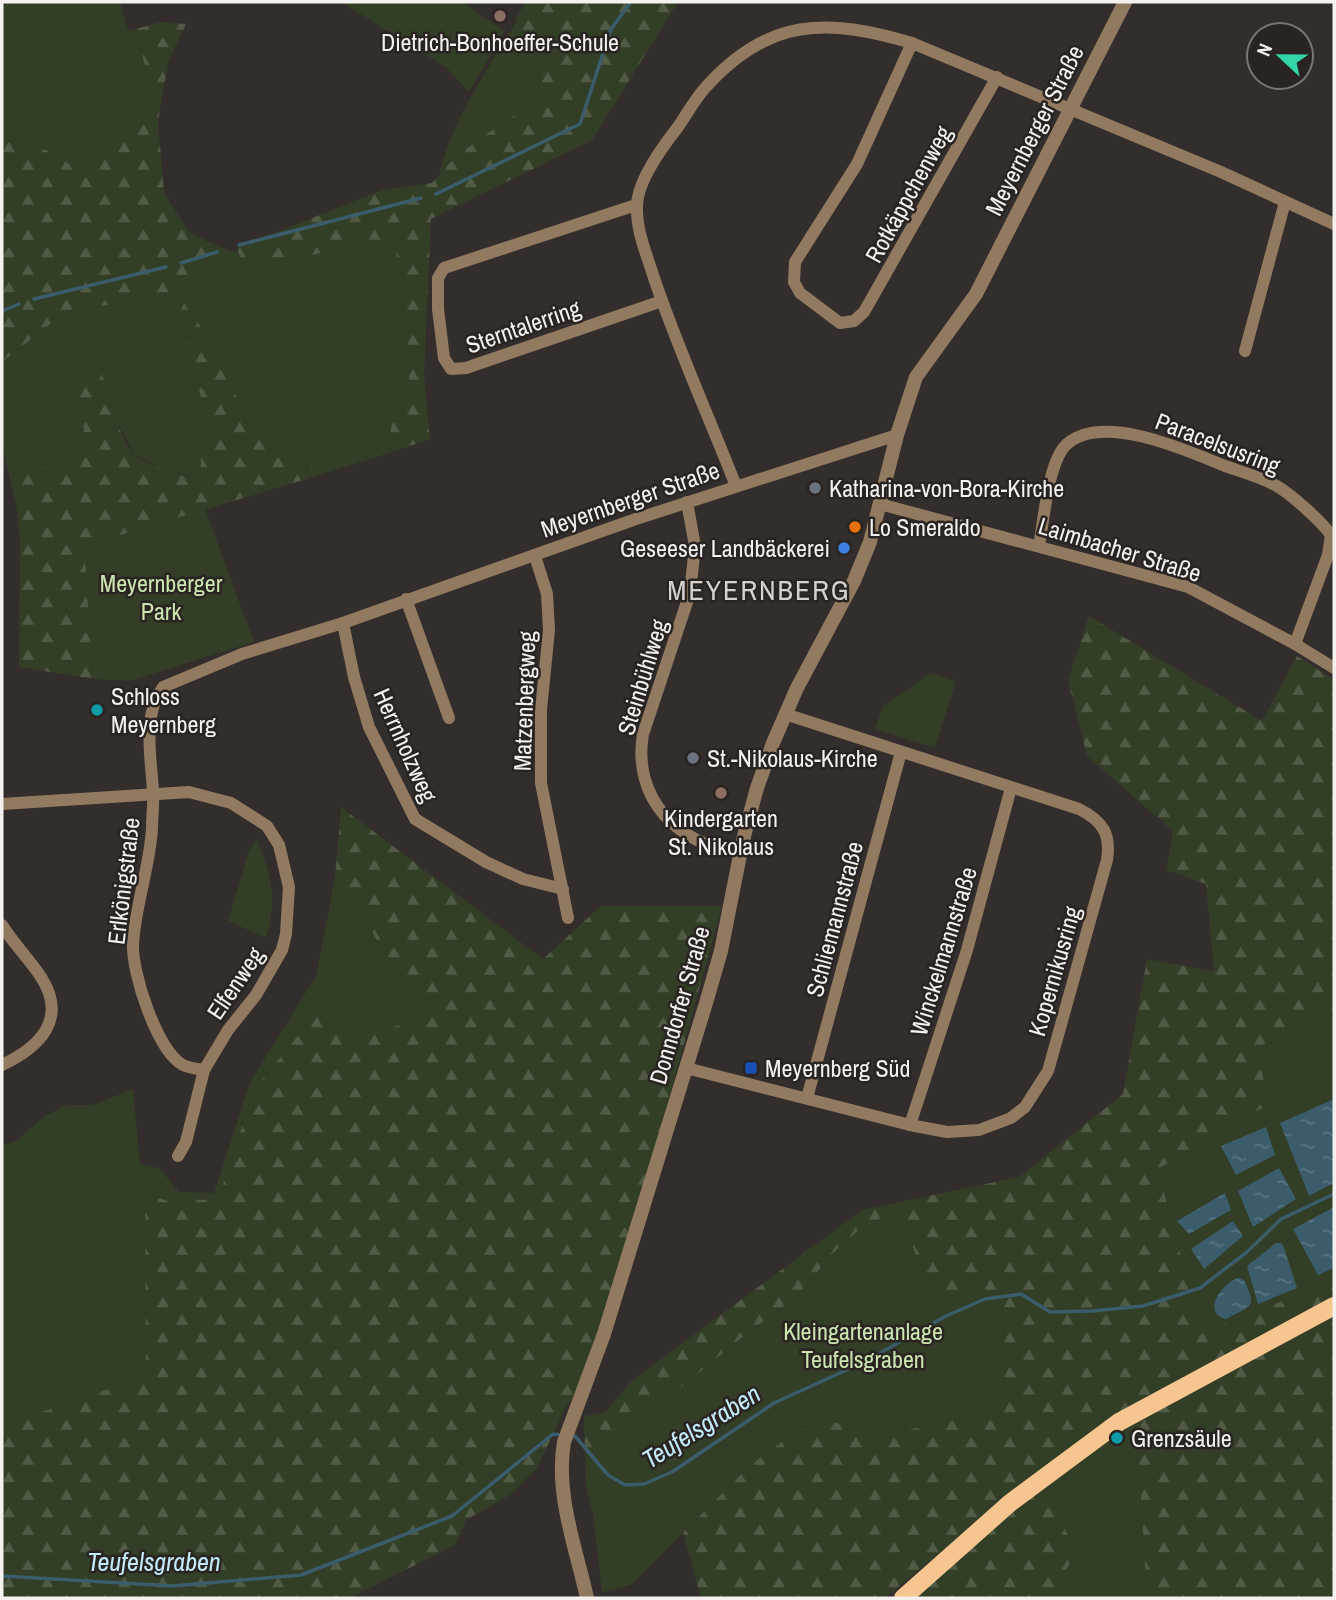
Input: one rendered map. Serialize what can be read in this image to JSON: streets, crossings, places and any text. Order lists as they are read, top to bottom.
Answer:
{
  "streets": {
    "street": [
      "Meyernberger Straße",
      "Rotkäppchenweg",
      "Sterntalerring",
      "Paracelsusring",
      "Laimbacher Straße",
      "Steinbühlweg",
      "Matzenbergweg",
      "Herrnholzweg",
      "Erlkönigstraße",
      "Schliemannstraße",
      "Winckelmannstraße",
      "Kopernikusring",
      "Elfenweg",
      "Donndorfer Straße"
    ]
  },
  "crossings": [
    ["Meyernberger Straße", "Steinbühlweg"],
    ["Meyernberger Straße", "Matzenbergweg"],
    ["Meyernberger Straße", "Herrnholzweg"],
    ["Meyernberger Straße", "Erlkönigstraße"],
    ["Meyernberger Straße", "Elfenweg"],
    ["Meyernberger Straße", "Donndorfer Straße"],
    ["Paracelsusring", "Laimbacher Straße"],
    ["Laimbacher Straße", "Donndorfer Straße"],
    ["Steinbühlweg", "Donndorfer Straße"],
    ["Matzenbergweg", "Herrnholzweg"],
    ["Erlkönigstraße", "Elfenweg"],
    ["Schliemannstraße", "Kopernikusring"],
    ["Winckelmannstraße", "Kopernikusring"],
    ["Kopernikusring", "Donndorfer Straße"]
  ],
  "districts": ["MEYERNBERG"],
  "water": ["Teufelsgraben"],
  "parks": ["Meyernberger Park", "Kleingartenanlage Teufelsgraben"],
  "places": {
    "other": [
      "Dietrich-Bonhoeffer-Schule",
      "Katharina-von-Bora-Kirche",
      "Lo Smeraldo",
      "Geseeser Landbäckerei",
      "Schloss Meyernberg",
      "St.-Nikolaus-Kirche",
      "Kindergarten St. Nikolaus",
      "Grenzsäule"
    ],
    "transit": ["Meyernberg Süd"]
  },
  "north": "left"
}
